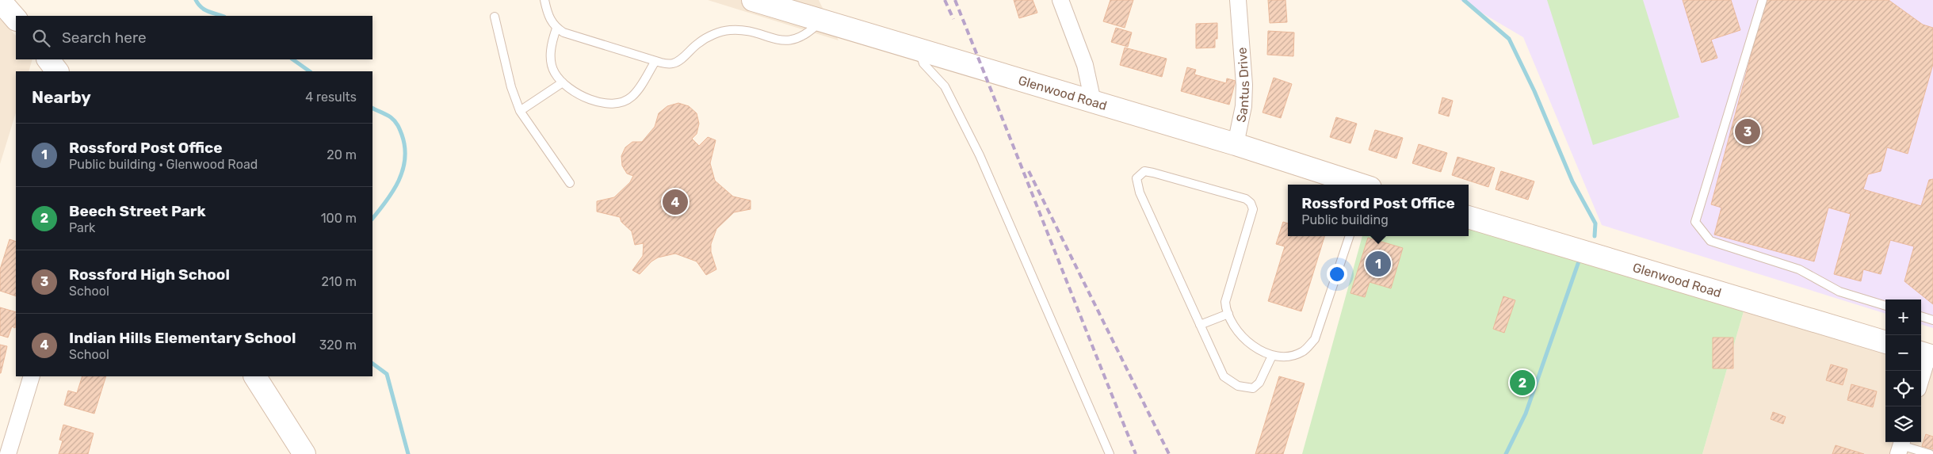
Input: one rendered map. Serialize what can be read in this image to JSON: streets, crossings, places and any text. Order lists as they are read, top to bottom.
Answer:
{
  "streets": {
    "street": ["Santus Drive", "Glenwood Road"]
  },
  "crossings": [
    ["Santus Drive", "Glenwood Road"]
  ],
  "page": {
    "search": "Search here",
    "heading": ["Nearby", "4 results"],
    "pins": [
      "3",
      "4",
      "1",
      "2"
    ],
    "list": [
      {
        "mark": "1",
        "name": "Rossford Post Office",
        "note": "Public building · Glenwood Road",
        "value": "20 m"
      },
      {
        "mark": "2",
        "name": "Beech Street Park",
        "note": "Park",
        "value": "100 m"
      },
      {
        "mark": "3",
        "name": "Rossford High School",
        "note": "School",
        "value": "210 m"
      },
      {
        "mark": "4",
        "name": "Indian Hills Elementary School",
        "note": "School",
        "value": "320 m"
      }
    ],
    "popup": ["Rossford Post Office", "Public building"],
    "map_buttons": ["+", "−"]
  }
}
